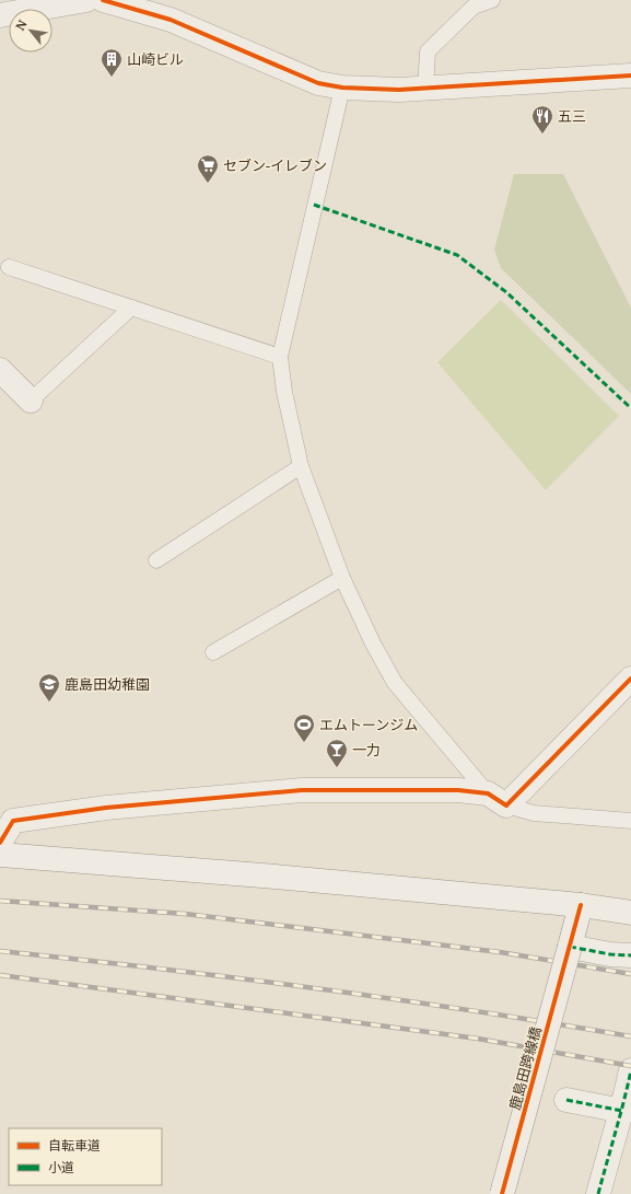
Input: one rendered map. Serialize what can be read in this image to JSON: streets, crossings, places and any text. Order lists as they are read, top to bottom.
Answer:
{
  "streets": {
    "street": ["鹿島田跨線橋"]
  },
  "places": {
    "building": ["山崎ビル"],
    "restaurant": ["五三"],
    "supermarket": ["セブン-イレブン"],
    "school or university": ["鹿島田幼稚園"],
    "sports": ["エムトーンジム"],
    "bar": ["一力"]
  },
  "legend": ["自転車道", "小道"],
  "north": "top left"
}
